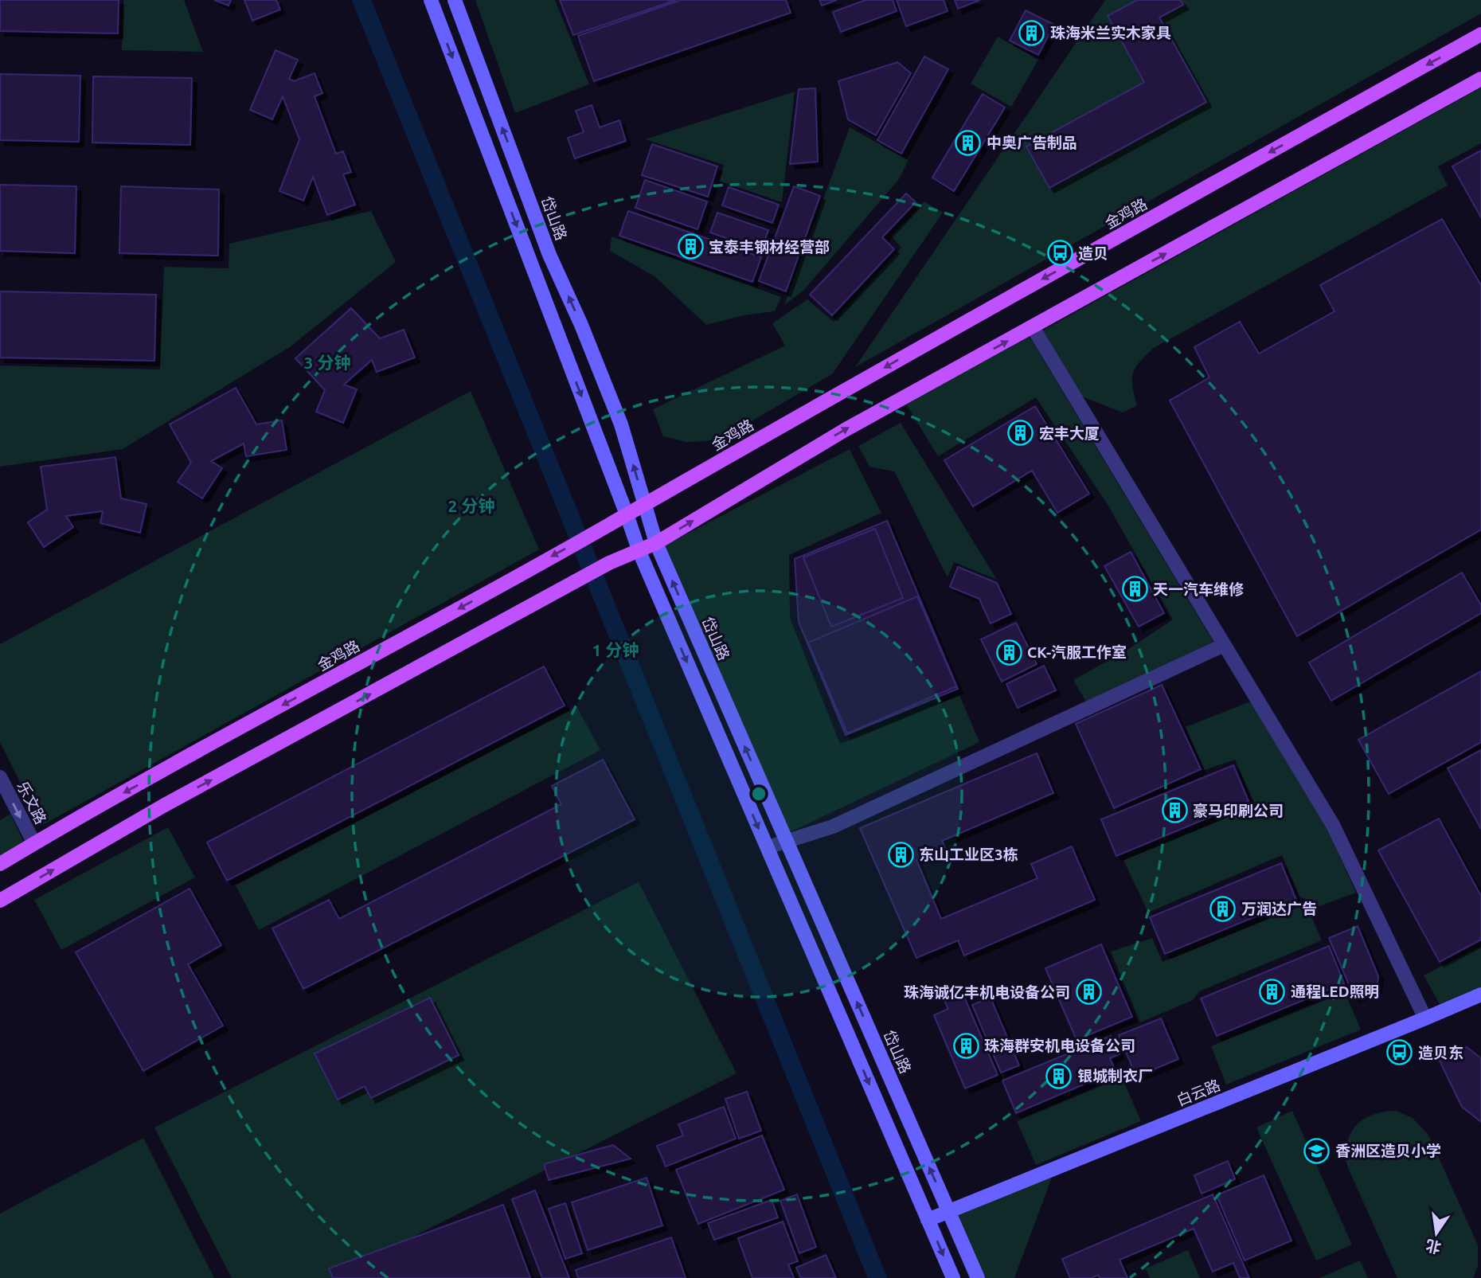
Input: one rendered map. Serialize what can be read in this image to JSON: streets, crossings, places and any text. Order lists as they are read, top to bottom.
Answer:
{
  "streets": {
    "main road": ["金鸡路"],
    "street": ["岱山路", "乐文路", "白云路"]
  },
  "crossings": [
    ["金鸡路", "岱山路"],
    ["金鸡路", "乐文路"],
    ["岱山路", "白云路"]
  ],
  "one_way": ["乐文路"],
  "places": {
    "building": [
      "珠海米兰实木家具",
      "中奥广告制品",
      "宝泰丰钢材经营部",
      "宏丰大厦",
      "天一汽车维修",
      "CK-汽服工作室",
      "豪马印刷公司",
      "东山工业区3栋",
      "万润达广告",
      "通程LED照明",
      "珠海诚亿丰机电设备公司",
      "珠海群安机电设备公司",
      "银城制衣厂"
    ],
    "bus stop": ["造贝", "造贝东"],
    "school or university": ["香洲区造贝小学"]
  },
  "north": "bottom",
  "rings": ["3 分钟", "2 分钟", "1 分钟"]
}
